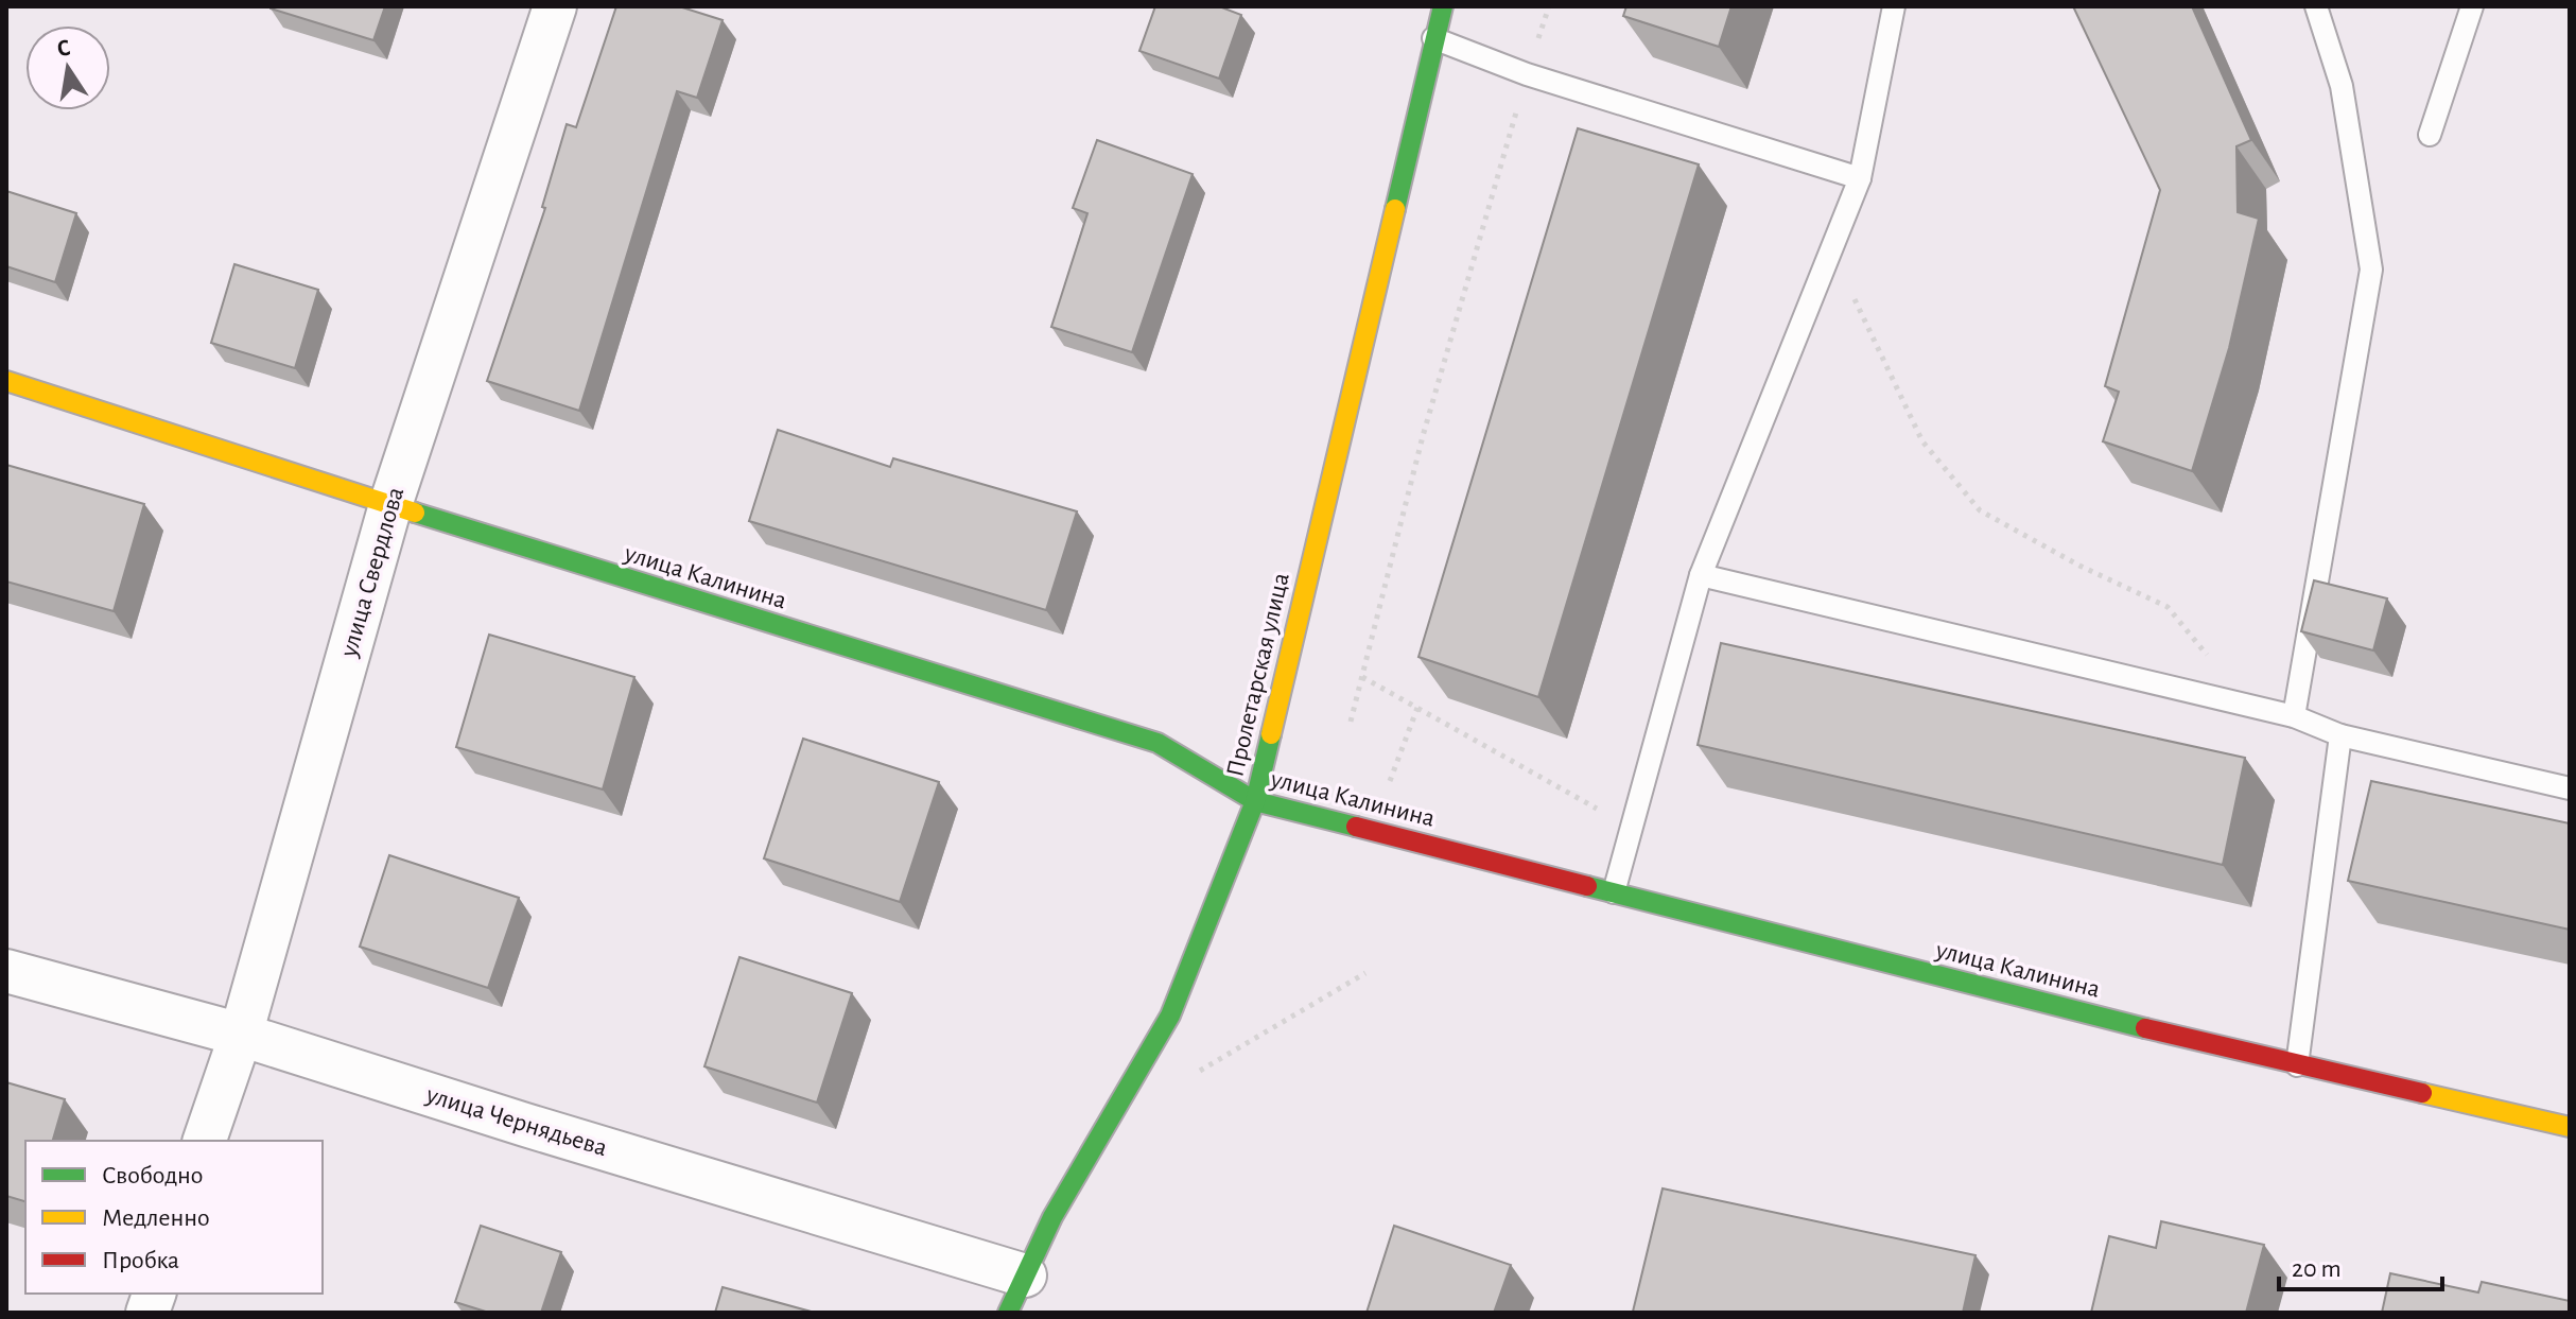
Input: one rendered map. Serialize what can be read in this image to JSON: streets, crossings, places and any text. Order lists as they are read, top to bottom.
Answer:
{
  "streets": {
    "street": [
      "улица Свердлова",
      "улица Калинина",
      "Пролетарская улица",
      "улица Чернядьева"
    ]
  },
  "crossings": [
    ["улица Свердлова", "улица Калинина"],
    ["улица Свердлова", "улица Чернядьева"],
    ["улица Калинина", "Пролетарская улица"],
    ["Пролетарская улица", "улица Чернядьева"]
  ],
  "legend": ["Свободно", "Медленно", "Пробка"],
  "scale_bar": "20 m",
  "north": "top"
}
